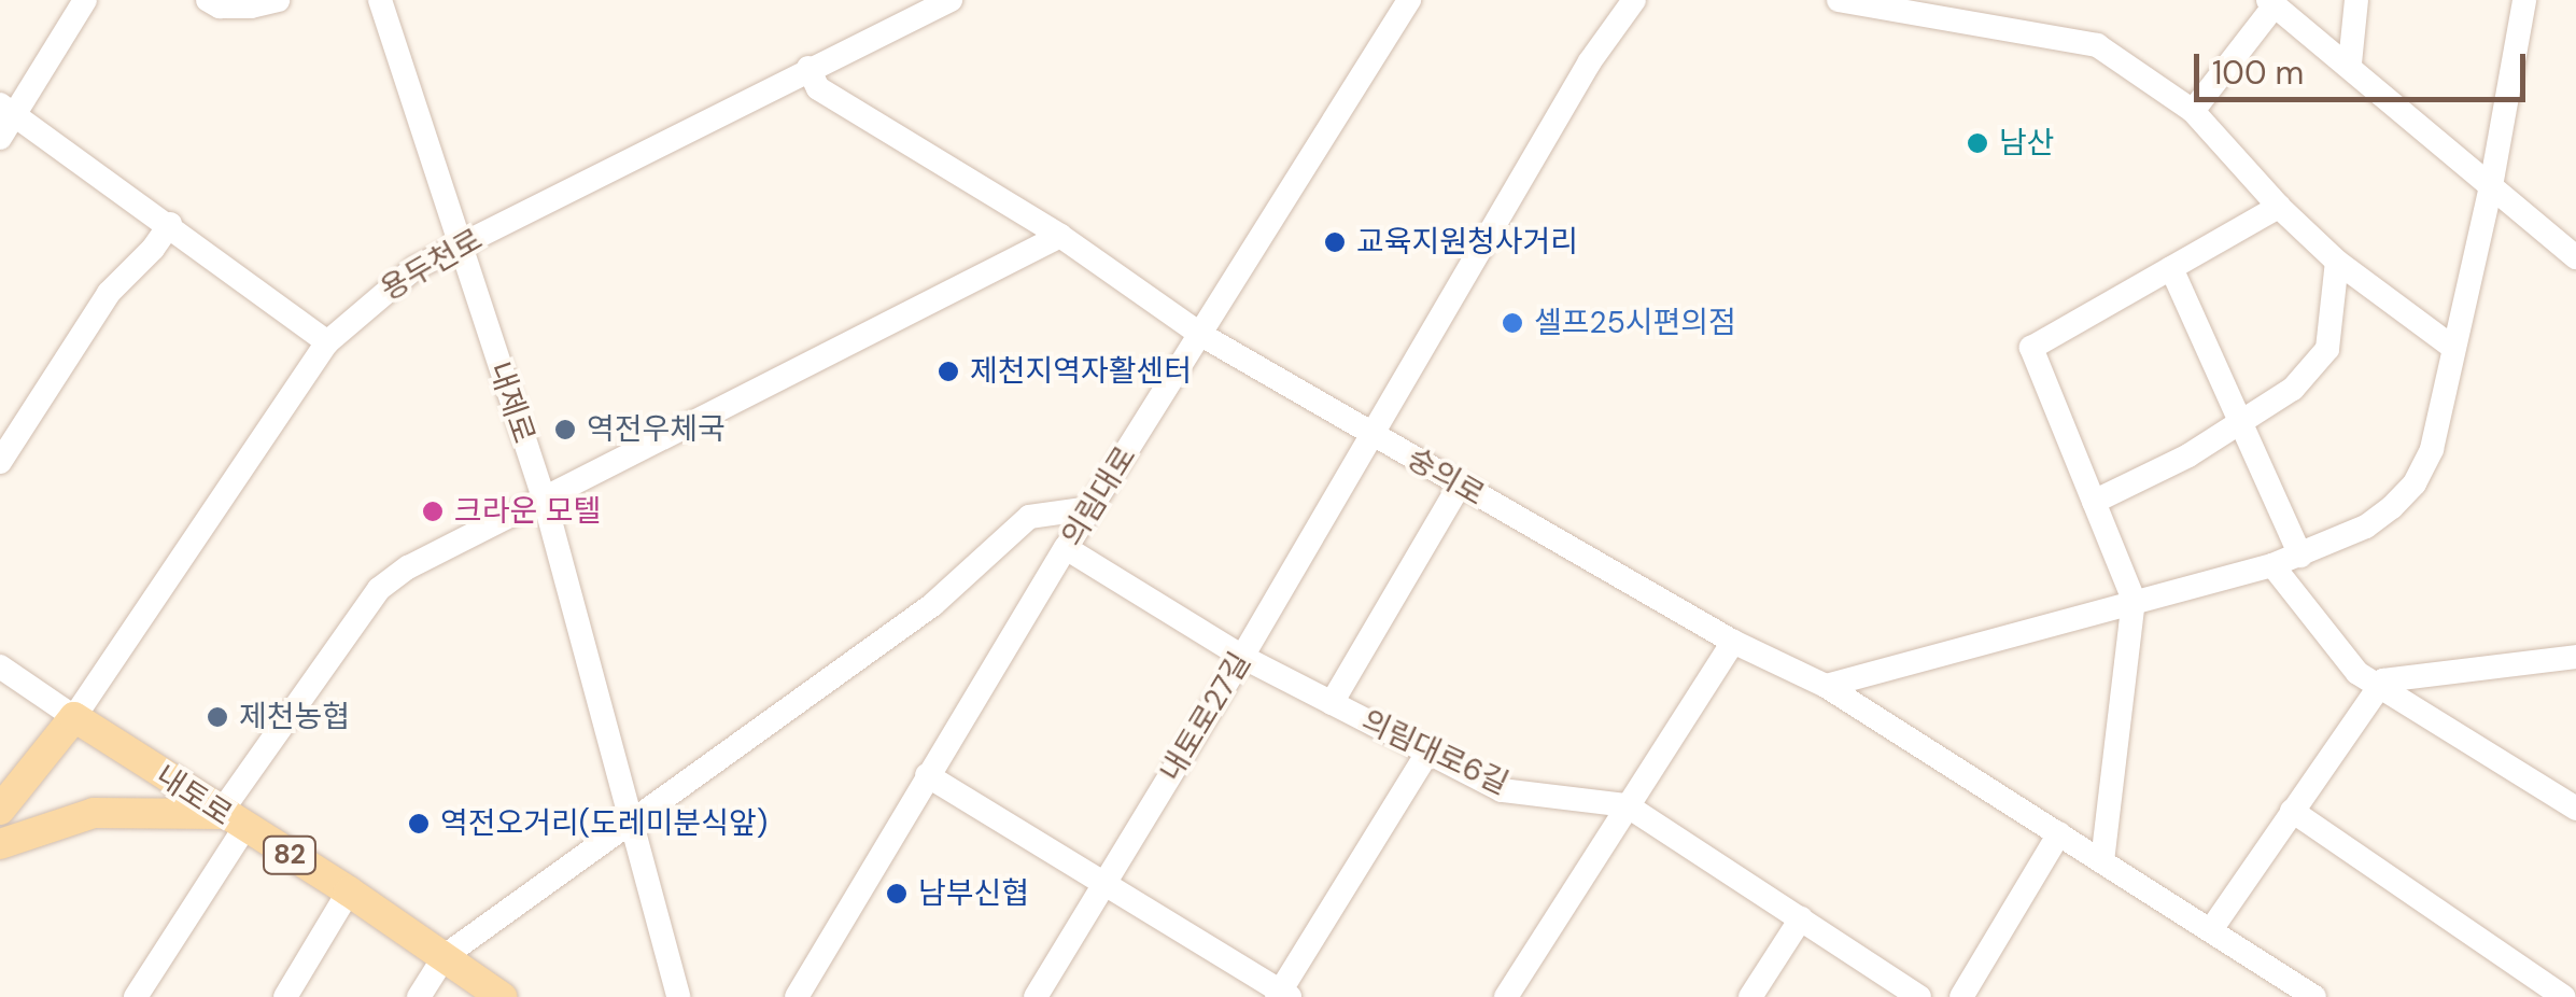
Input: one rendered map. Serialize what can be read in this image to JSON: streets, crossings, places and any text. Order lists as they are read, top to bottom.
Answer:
{
  "streets": {
    "main road": ["내토로", "82"],
    "street": [
      "용두천로",
      "내제로",
      "숭의로",
      "의림대로",
      "내토로27길",
      "의림대로6길"
    ]
  },
  "crossings": [
    ["용두천로", "내제로"],
    ["용두천로", "숭의로"],
    ["용두천로", "내토로"],
    ["숭의로", "의림대로"],
    ["숭의로", "내토로27길"],
    ["의림대로", "의림대로6길"],
    ["내토로27길", "의림대로6길"]
  ],
  "places": [
    "남산",
    "교육지원청사거리",
    "셀프25시편의점",
    "제천지역자활센터",
    "역전우체국",
    "크라운 모텔",
    "제천농협",
    "역전오거리(도레미분식앞)",
    "남부신협"
  ],
  "scale_bar": "100 m"
}
